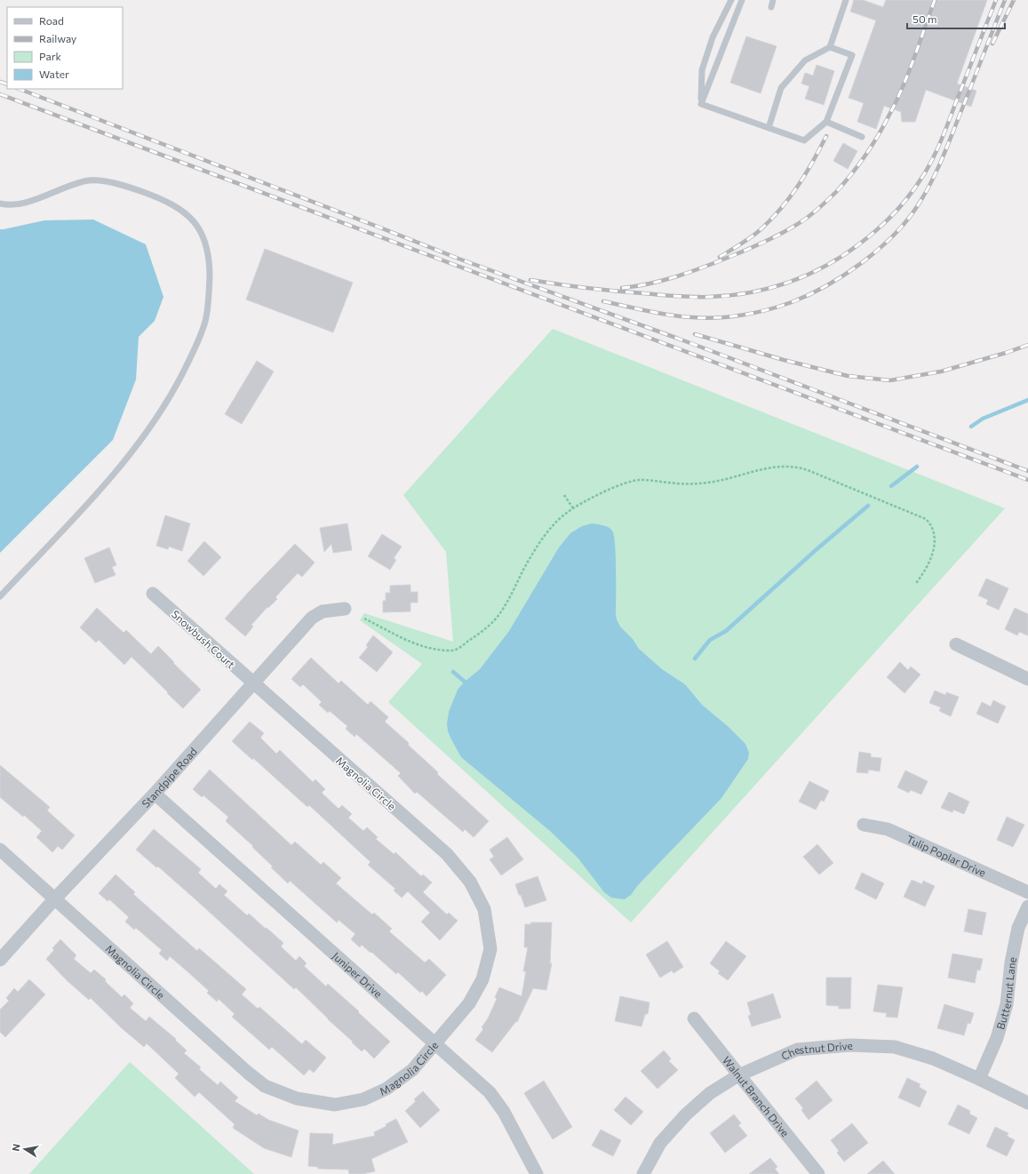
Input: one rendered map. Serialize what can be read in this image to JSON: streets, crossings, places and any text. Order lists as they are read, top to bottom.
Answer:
{
  "streets": {
    "street": [
      "Snowbush Court",
      "Standpipe Road",
      "Magnolia Circle",
      "Tulip Poplar Drive",
      "Juniper Drive",
      "Butternut Lane",
      "Chestnut Drive",
      "Walnut Branch Drive"
    ]
  },
  "crossings": [
    ["Snowbush Court", "Standpipe Road"],
    ["Snowbush Court", "Magnolia Circle"],
    ["Standpipe Road", "Magnolia Circle"],
    ["Standpipe Road", "Juniper Drive"],
    ["Magnolia Circle", "Juniper Drive"],
    ["Butternut Lane", "Chestnut Drive"],
    ["Chestnut Drive", "Walnut Branch Drive"]
  ],
  "legend": [
    "Road",
    "Railway",
    "Park",
    "Water"
  ],
  "scale_bar": "50 m",
  "north": "left"
}
